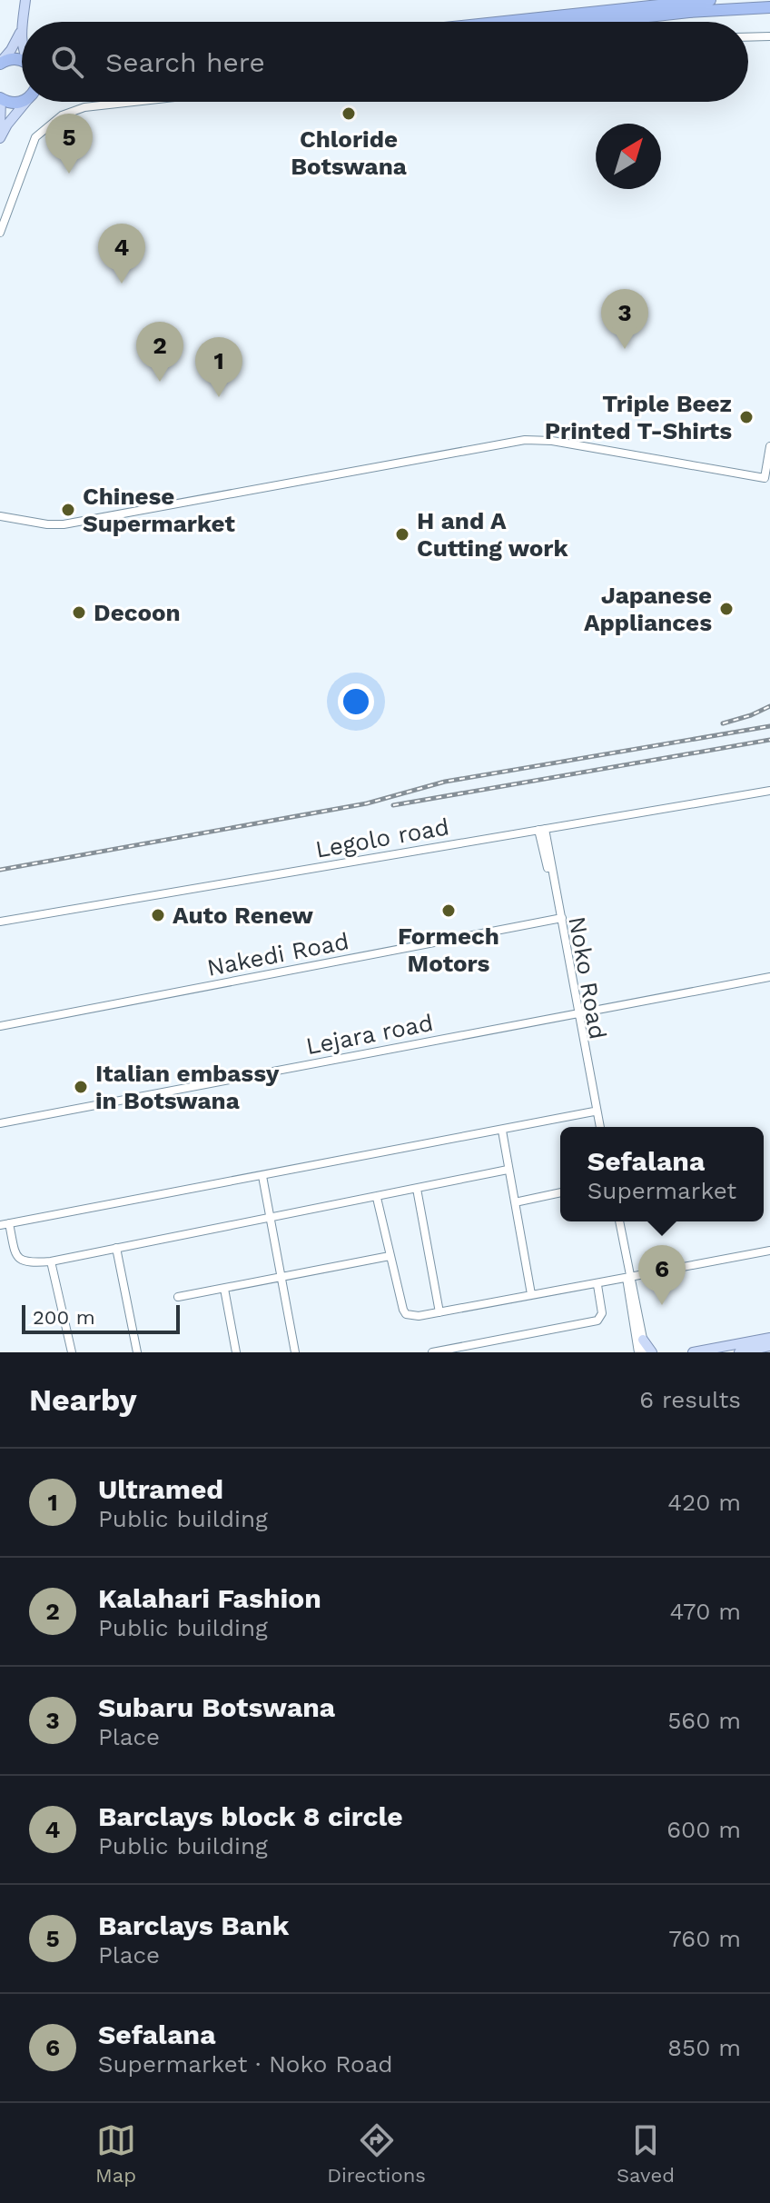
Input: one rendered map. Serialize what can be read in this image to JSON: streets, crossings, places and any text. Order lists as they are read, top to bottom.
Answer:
{
  "streets": {
    "street": [
      "Legolo road",
      "Nakedi Road",
      "Noko Road",
      "Lejara road"
    ]
  },
  "crossings": [
    ["Legolo road", "Noko Road"],
    ["Nakedi Road", "Noko Road"],
    ["Noko Road", "Lejara road"]
  ],
  "places": [
    "Chloride Botswana",
    "Triple Beez Printed T-Shirts",
    "Chinese Supermarket",
    "H and A Cutting work",
    "Japanese Appliances",
    "Decoon",
    "Formech Motors",
    "Auto Renew",
    "Italian embassy in Botswana"
  ],
  "scale_bar": "200 m",
  "north": "top right",
  "page": {
    "search": "Search here",
    "pins": [
      "5",
      "4",
      "3",
      "2",
      "1",
      "6"
    ],
    "popup": ["Sefalana", "Supermarket"],
    "scale": "200 m",
    "heading": ["Nearby", "6 results"],
    "list": [
      {
        "mark": "1",
        "name": "Ultramed",
        "note": "Public building",
        "value": "420 m"
      },
      {
        "mark": "2",
        "name": "Kalahari Fashion",
        "note": "Public building",
        "value": "470 m"
      },
      {
        "mark": "3",
        "name": "Subaru Botswana",
        "note": "Place",
        "value": "560 m"
      },
      {
        "mark": "4",
        "name": "Barclays block 8 circle",
        "note": "Public building",
        "value": "600 m"
      },
      {
        "mark": "5",
        "name": "Barclays Bank",
        "note": "Place",
        "value": "760 m"
      },
      {
        "mark": "6",
        "name": "Sefalana",
        "note": "Supermarket · Noko Road",
        "value": "850 m"
      }
    ],
    "nav": ["Map", "Directions", "Saved"]
  }
}
